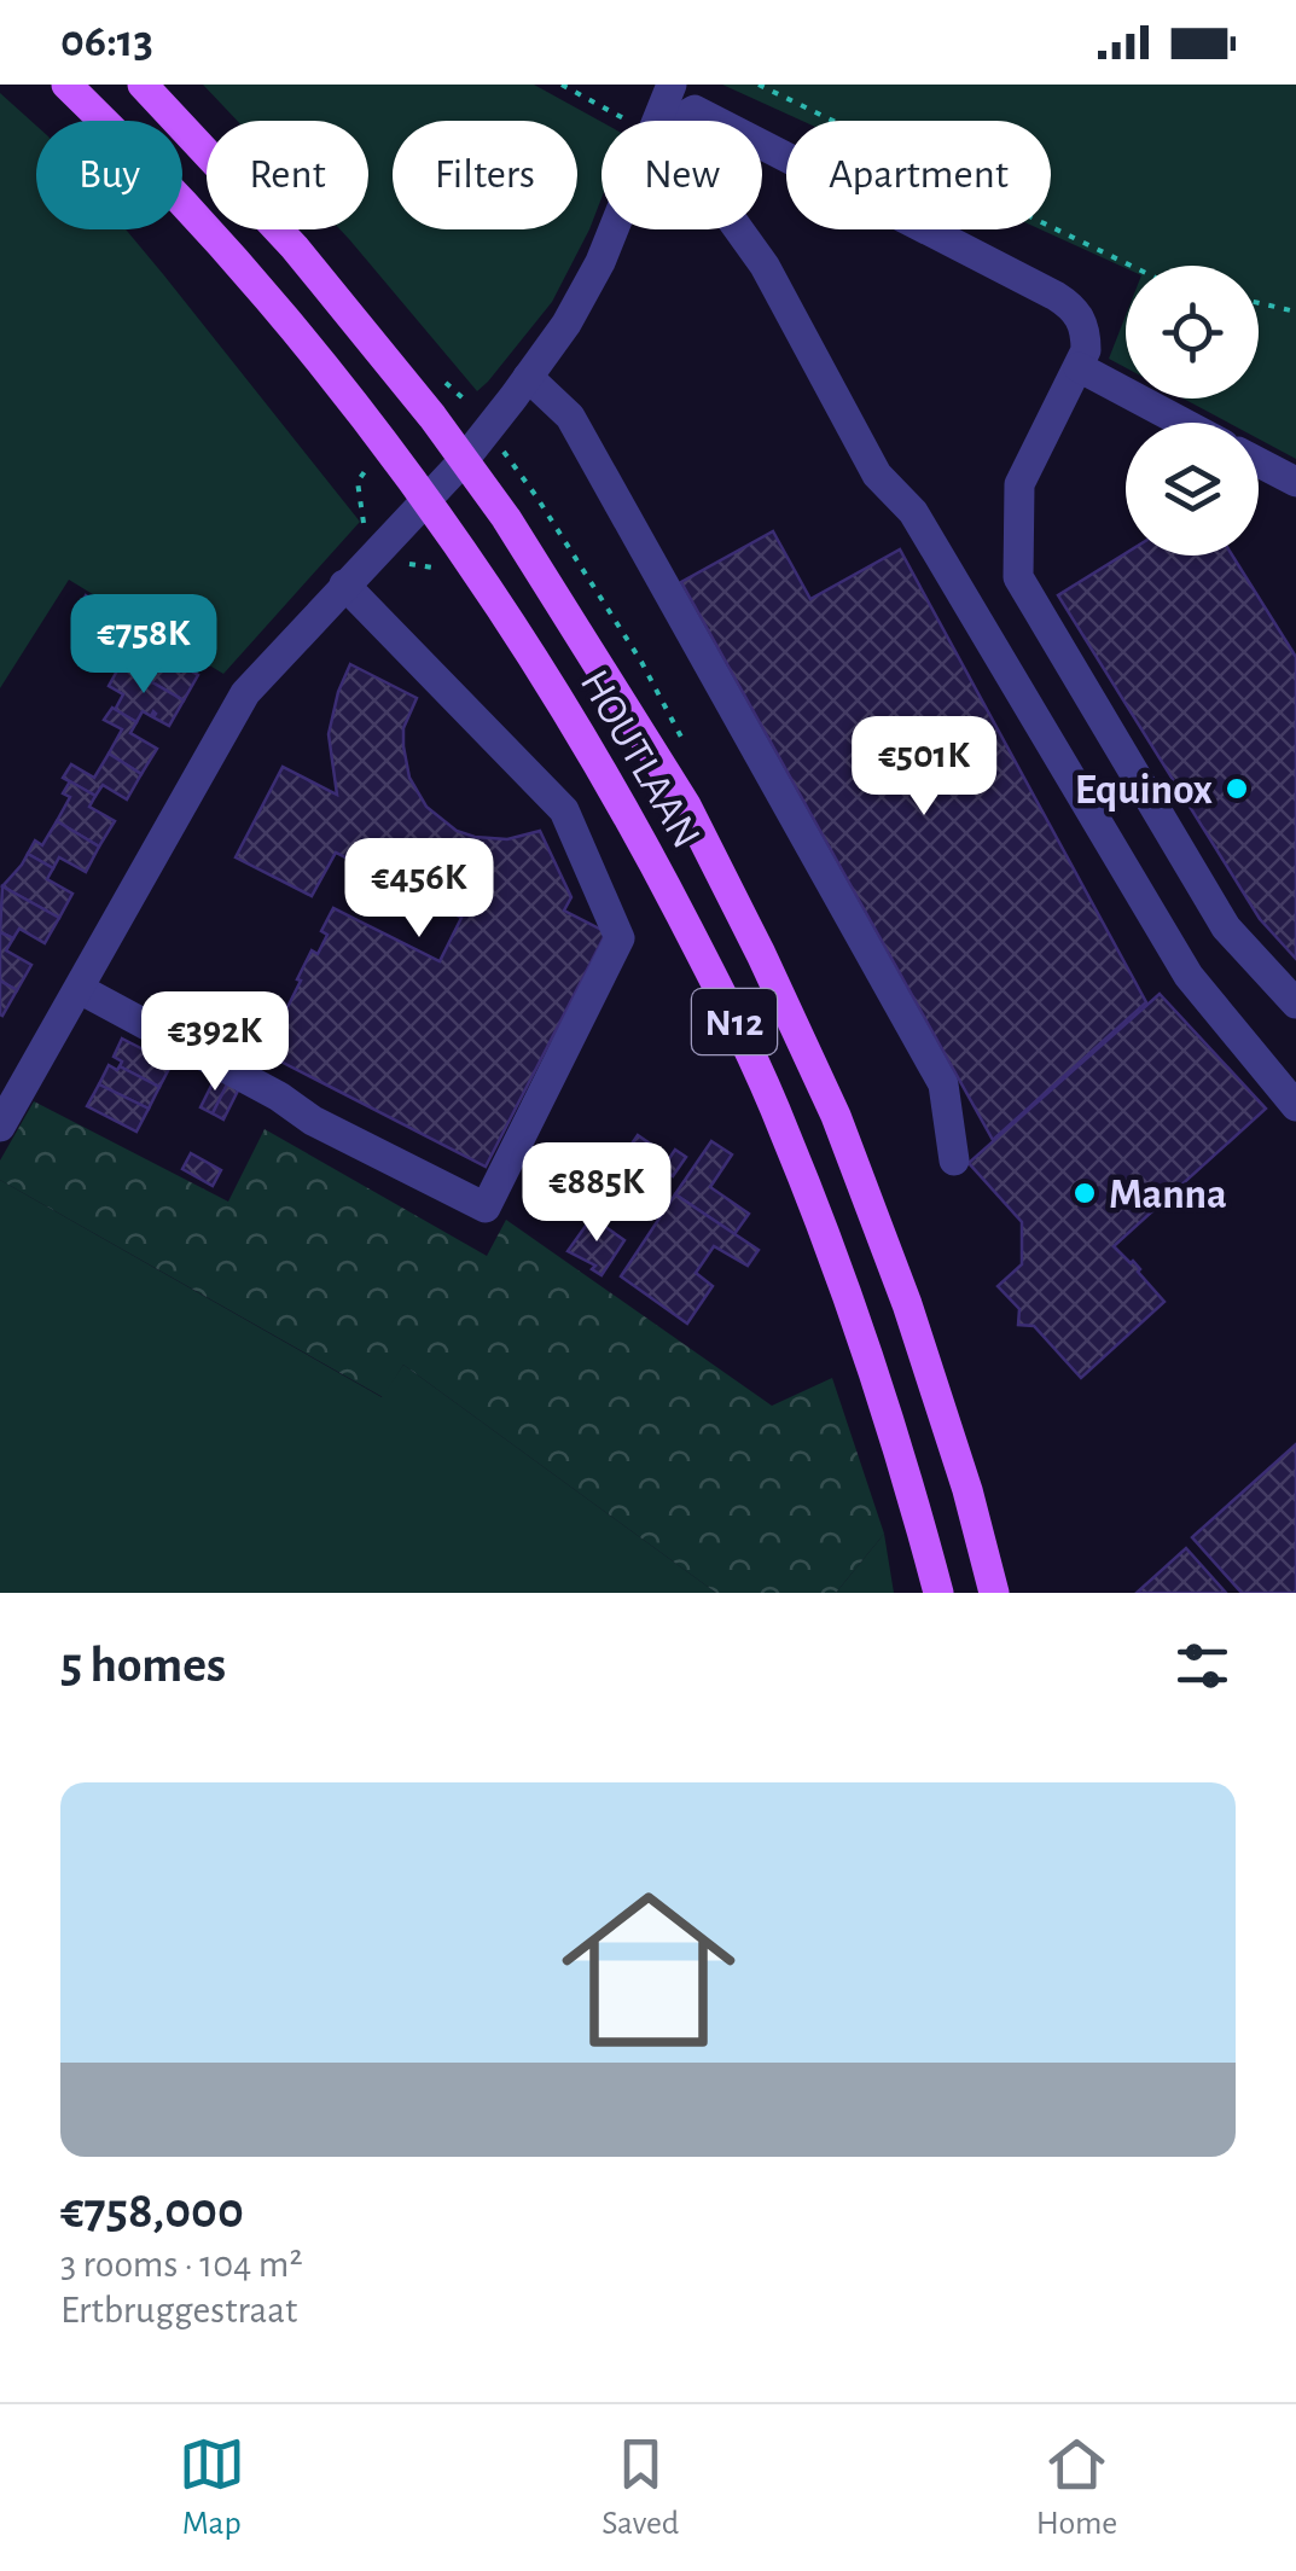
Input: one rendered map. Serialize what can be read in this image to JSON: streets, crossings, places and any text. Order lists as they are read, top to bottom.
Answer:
{
  "streets": {
    "main road": ["HOUTLAAN", "N12"]
  },
  "places": ["Equinox", "Manna"],
  "page": {
    "status": "06:13",
    "chip": [
      "Buy",
      "Rent",
      "Filters",
      "New",
      "Apartment"
    ],
    "price": [
      "€758K",
      "€501K",
      "€456K",
      "€392K",
      "€885K"
    ],
    "heading": "5 homes",
    "list": [
      {
        "name": "€758,000",
        "note": "3 rooms · 104 m² · Ertbruggestraat"
      }
    ],
    "tabs": ["Map", "Saved", "Home"]
  }
}
